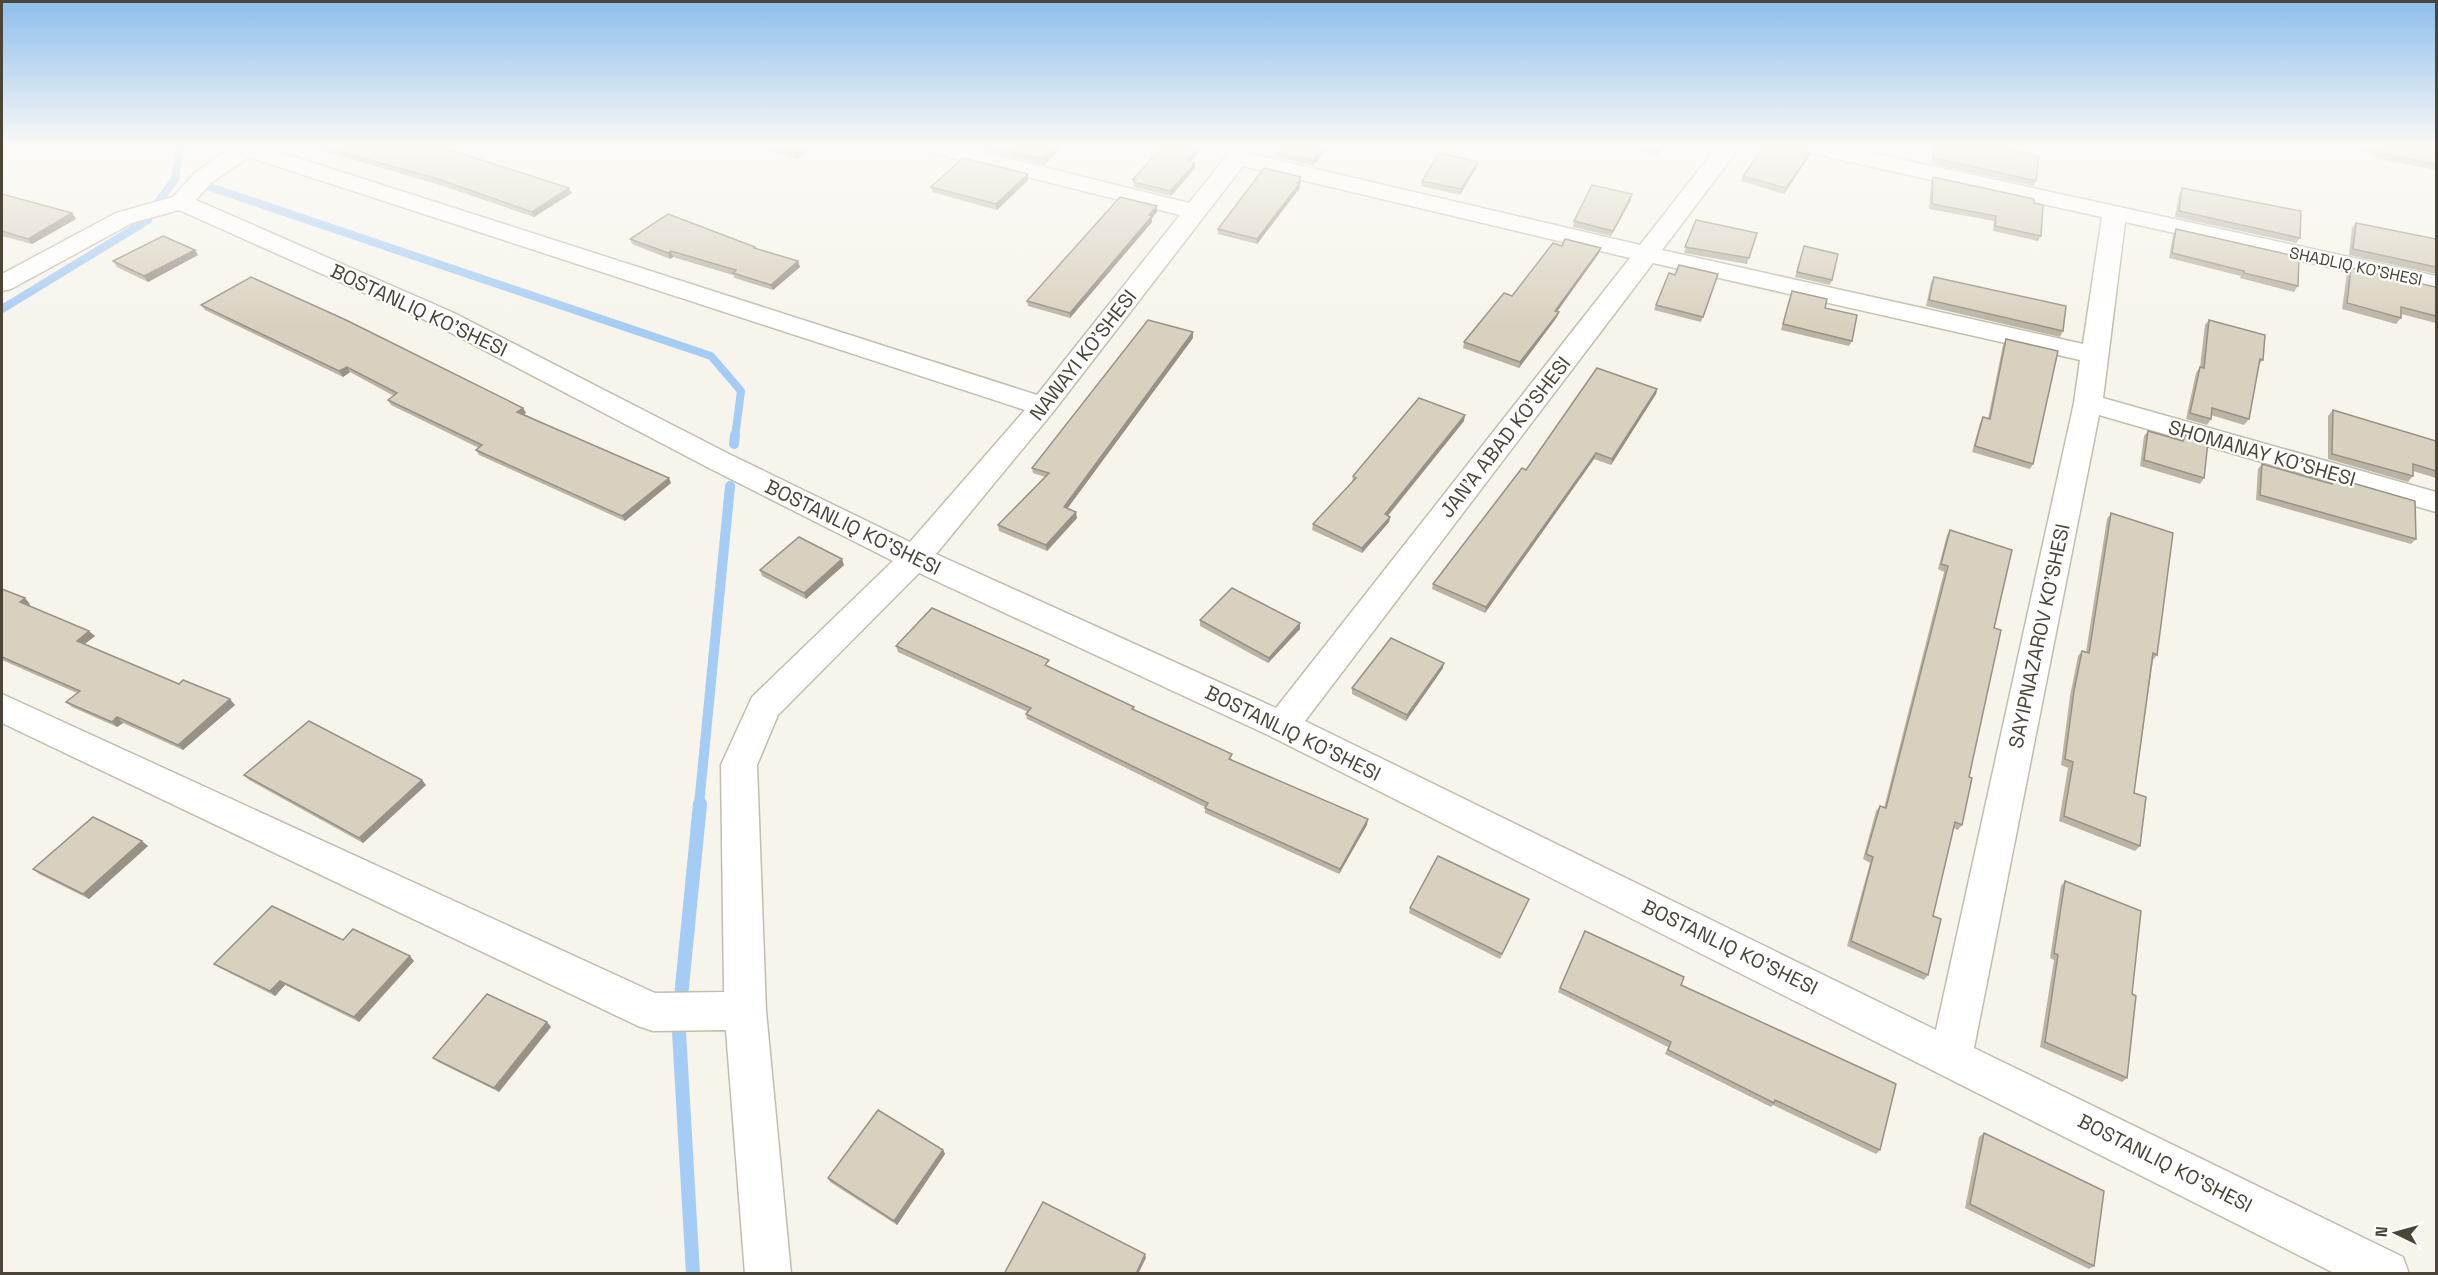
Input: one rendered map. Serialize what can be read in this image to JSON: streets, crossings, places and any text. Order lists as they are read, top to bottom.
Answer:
{
  "streets": {
    "street": [
      "SHADLIQ KO'SHESI",
      "BOSTANLIQ KO'SHESI",
      "NAWAYI KO'SHESI",
      "JAN'A ABAD KO'SHESI",
      "SHOMANAY KO'SHESI",
      "SAYIPNAZAROV KO'SHESI"
    ]
  },
  "crossings": [
    ["SHADLIQ KO'SHESI", "SAYIPNAZAROV KO'SHESI"],
    ["BOSTANLIQ KO'SHESI", "NAWAYI KO'SHESI"],
    ["BOSTANLIQ KO'SHESI", "JAN'A ABAD KO'SHESI"],
    ["BOSTANLIQ KO'SHESI", "SAYIPNAZAROV KO'SHESI"],
    ["SHOMANAY KO'SHESI", "SAYIPNAZAROV KO'SHESI"]
  ],
  "north": "left"
}
